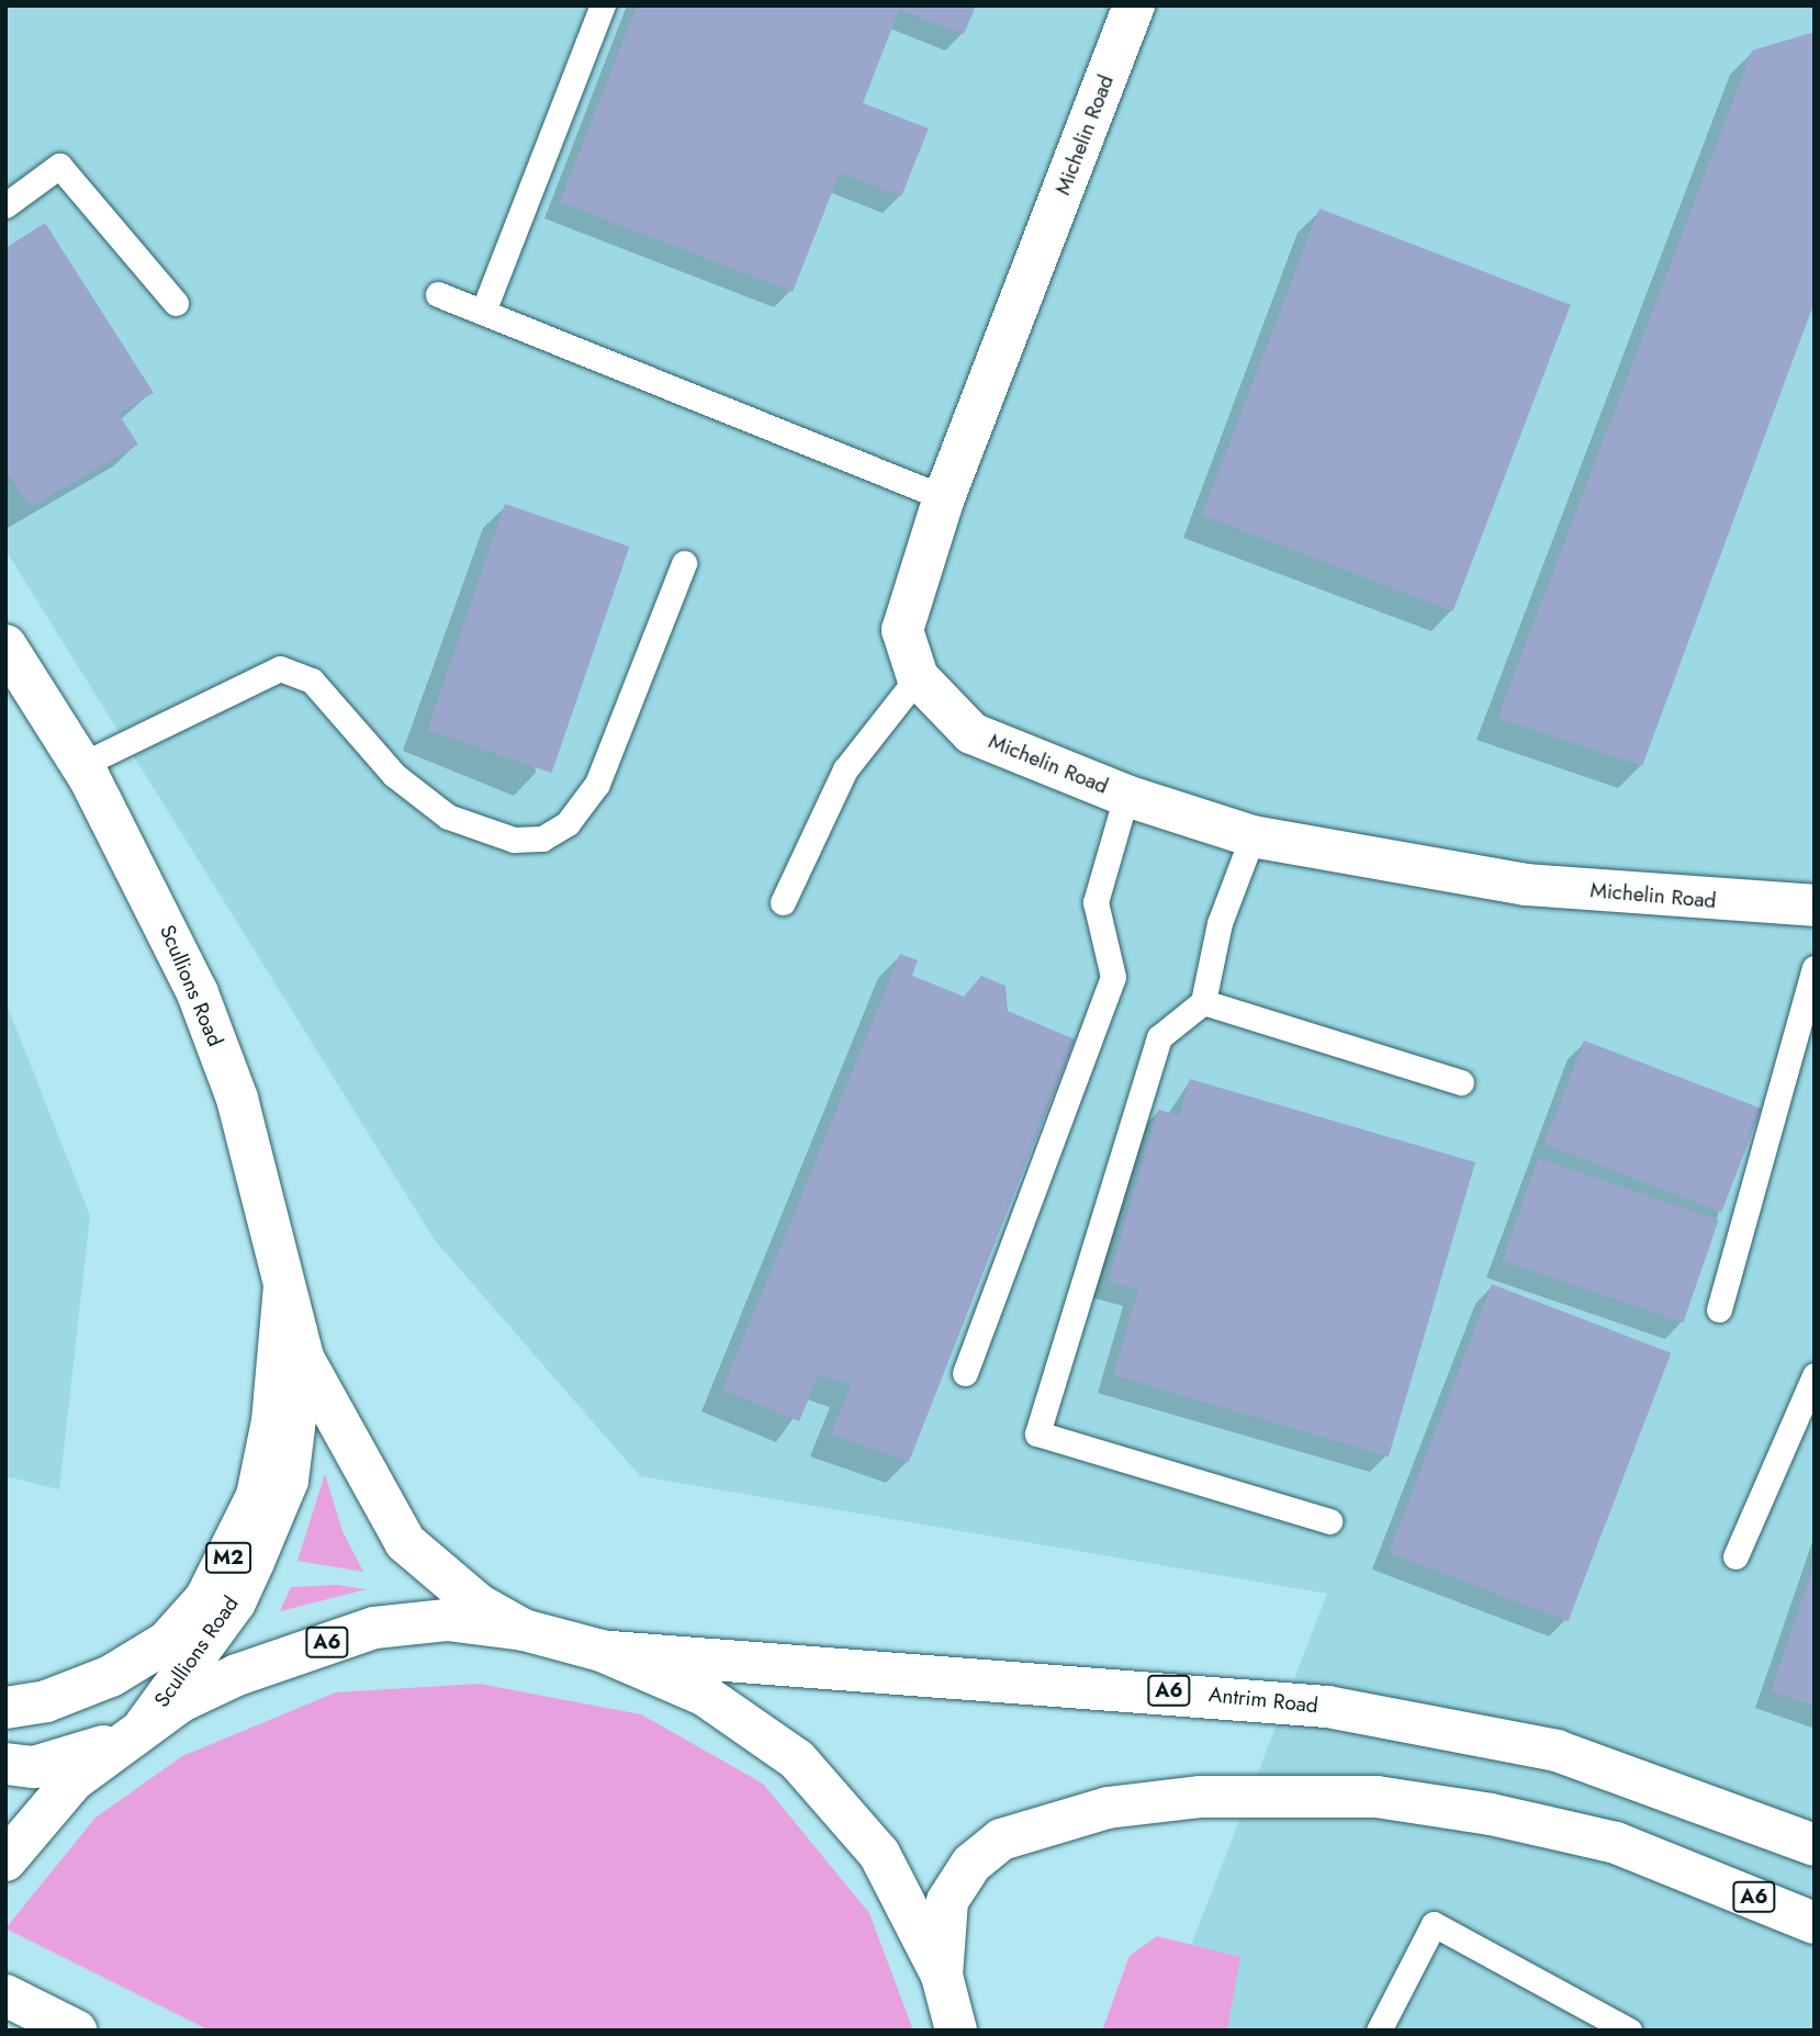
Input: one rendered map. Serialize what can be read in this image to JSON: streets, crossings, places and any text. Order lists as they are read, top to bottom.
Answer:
{
  "streets": {
    "main road": [
      "Michelin Road",
      "Scullions Road",
      "M2",
      "A6",
      "Antrim Road"
    ]
  },
  "crossings": [
    ["Scullions Road", "M2"],
    ["Scullions Road", "A6"],
    ["A6", "Antrim Road"]
  ]
}
